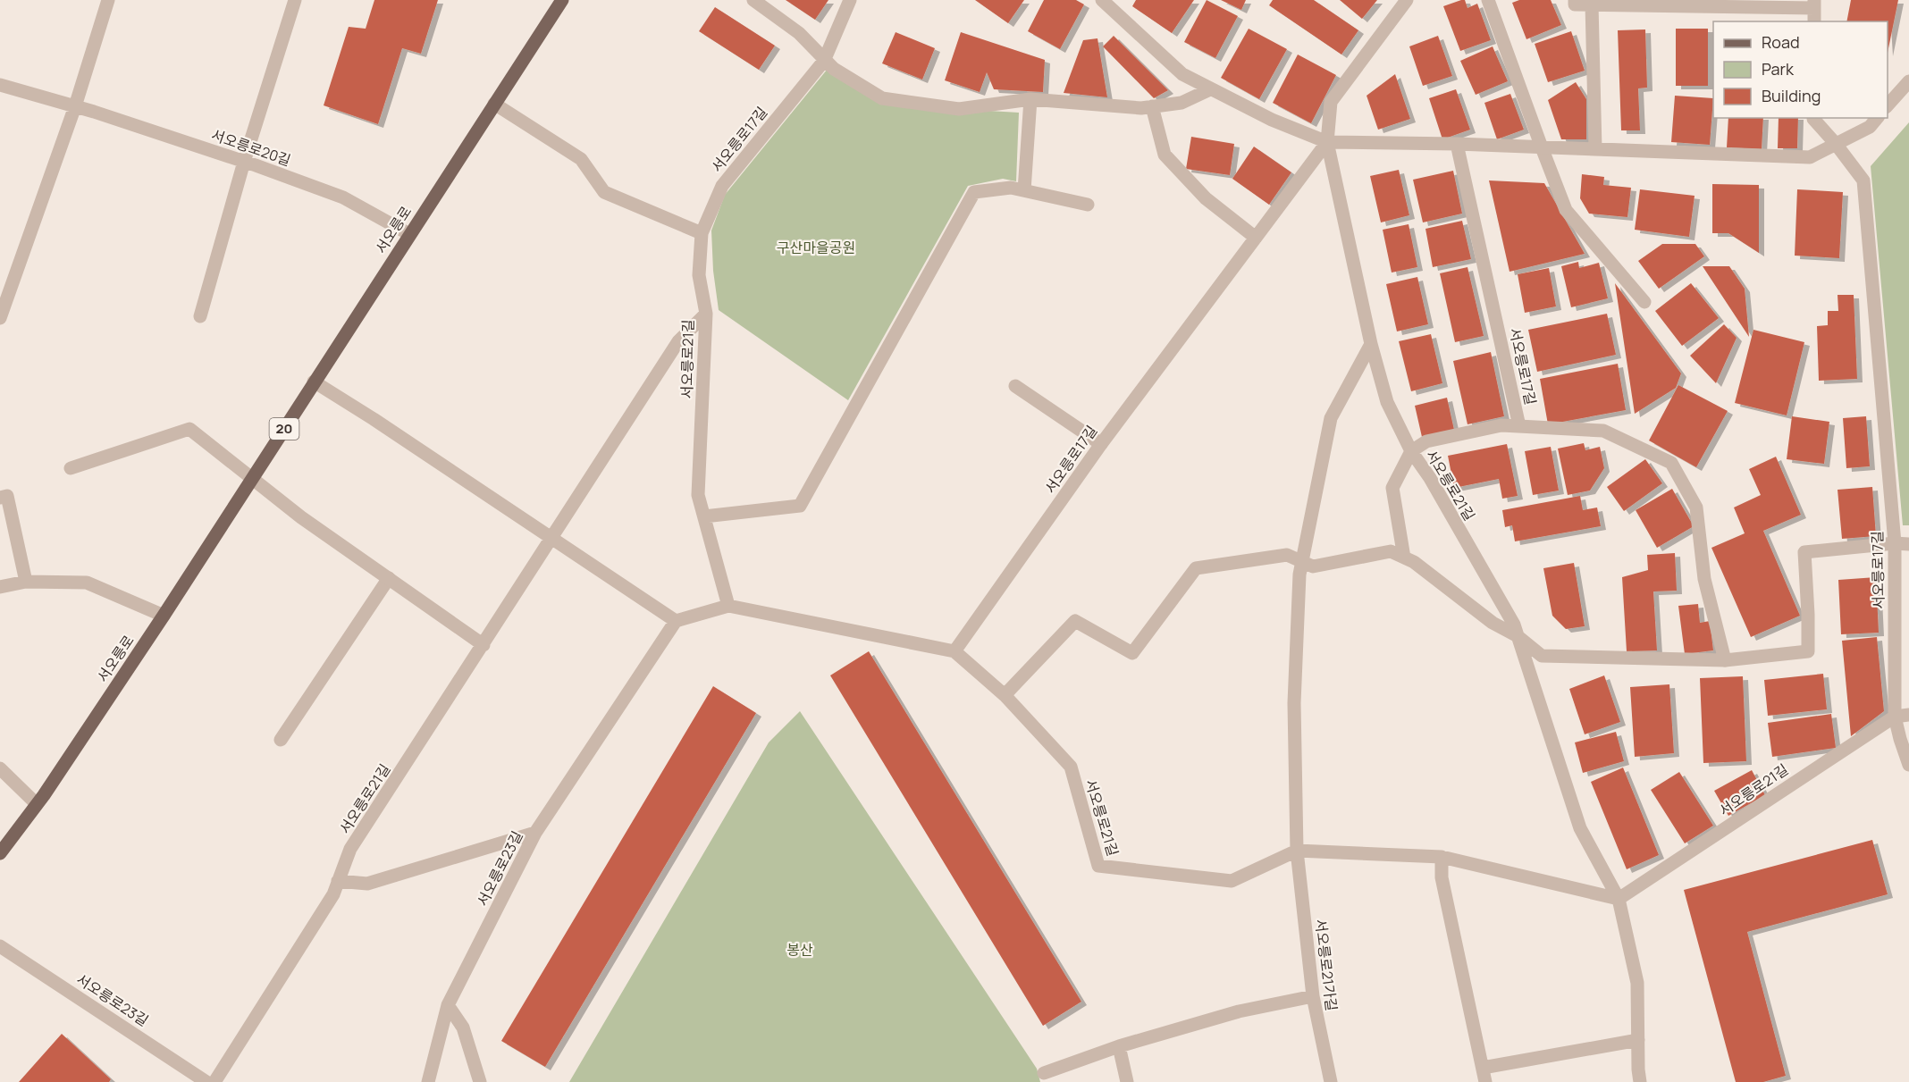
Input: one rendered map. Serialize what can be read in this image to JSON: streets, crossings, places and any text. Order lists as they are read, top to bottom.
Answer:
{
  "streets": {
    "main road": ["서오릉로", "20"],
    "street": [
      "서오릉로17길",
      "서오릉로20길",
      "서오릉로21길",
      "서오릉로23길",
      "서오릉로21가길"
    ]
  },
  "crossings": [
    ["서오릉로17길", "서오릉로21길"],
    ["서오릉로20길", "서오릉로"],
    ["서오릉로21길", "서오릉로21가길"]
  ],
  "parks": ["구산마을공원", "봉산"],
  "legend": ["Road", "Park", "Building"]
}
